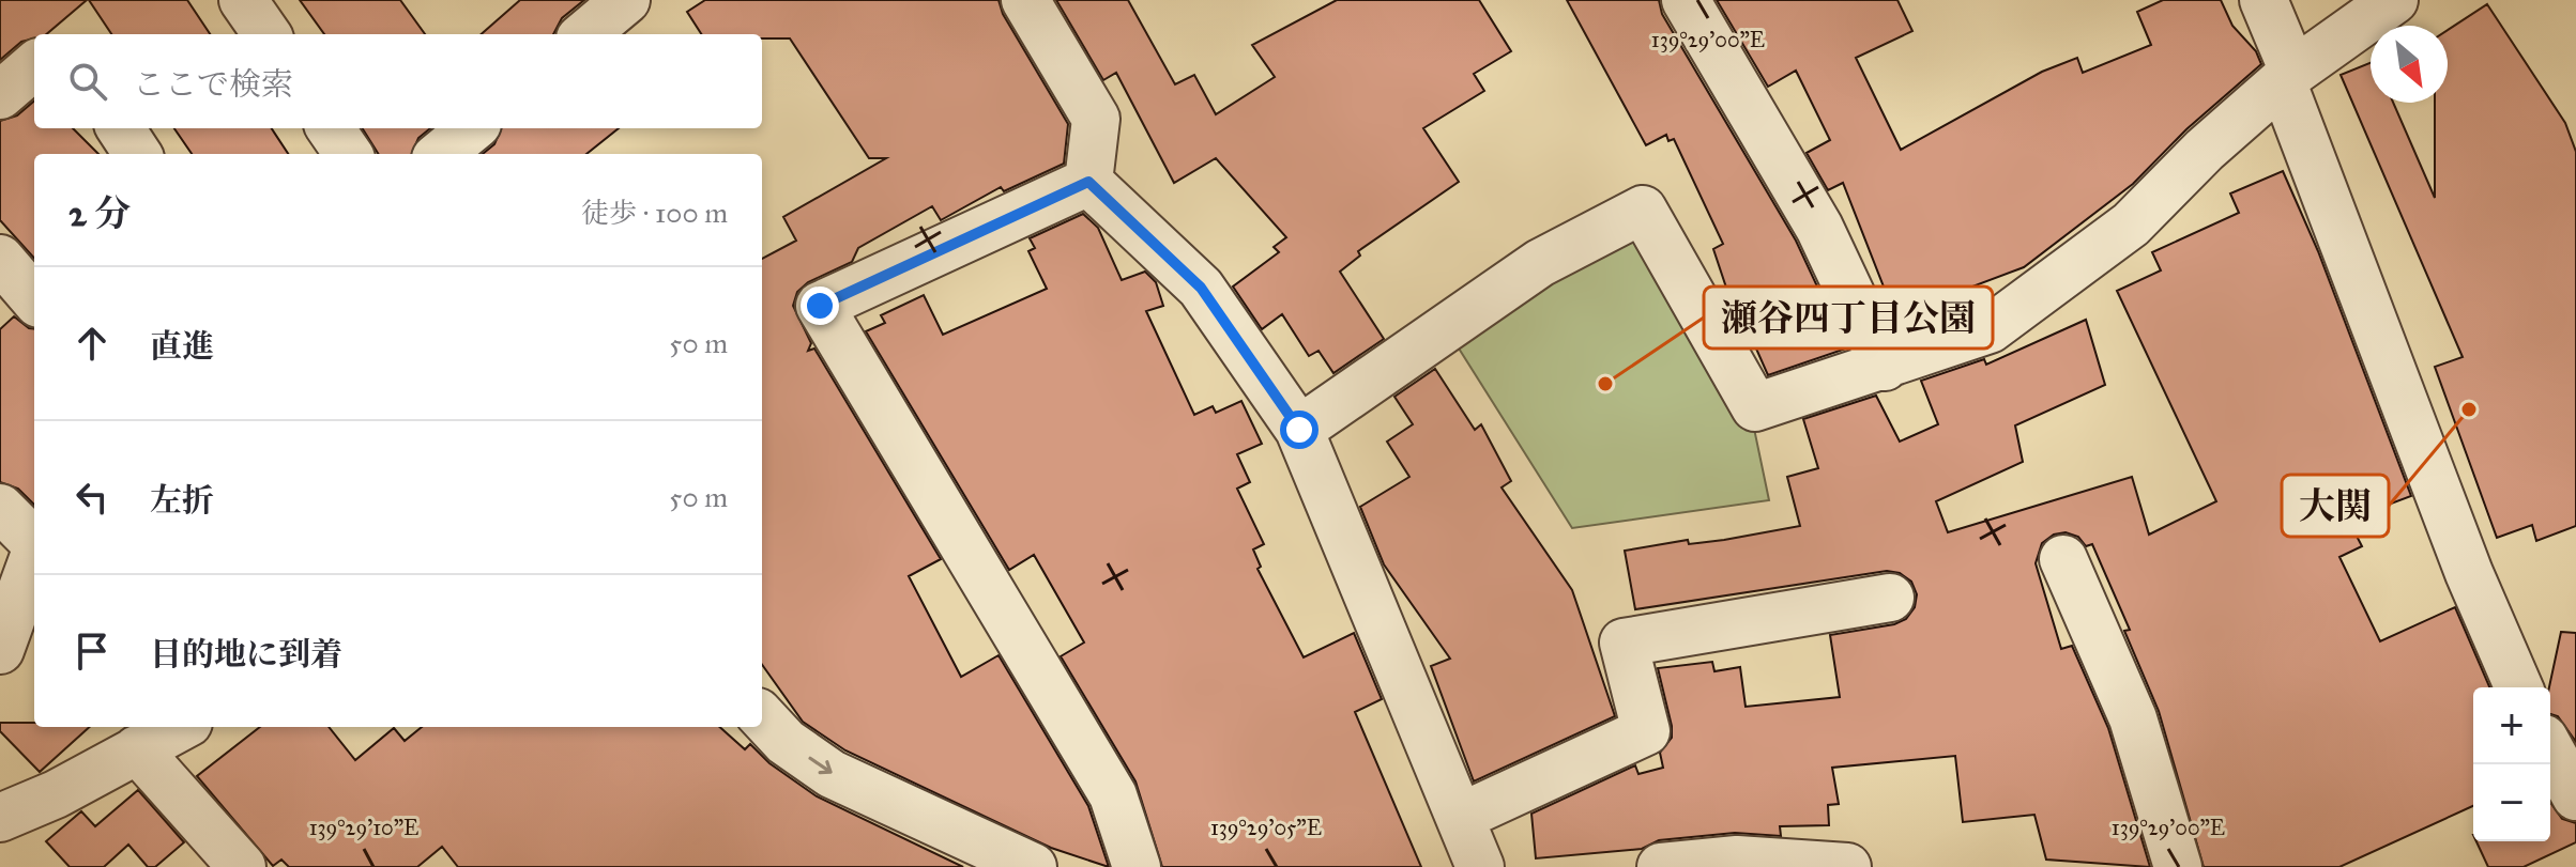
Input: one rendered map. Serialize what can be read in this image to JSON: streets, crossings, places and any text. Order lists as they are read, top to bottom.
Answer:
{
  "places": ["瀬谷四丁目公園", "大関"],
  "north": "bottom right",
  "page": {
    "search": "ここで検索",
    "heading": ["2 分", "徒歩 · 100 m"],
    "list": [
      ["直進", "50 m"],
      ["左折", "50 m"],
      "目的地に到着"
    ],
    "map_buttons": ["+", "−"]
  },
  "coordinates": ["139°29'00\"E", "139°29'10\"E", "139°29'05\"E"]
}
